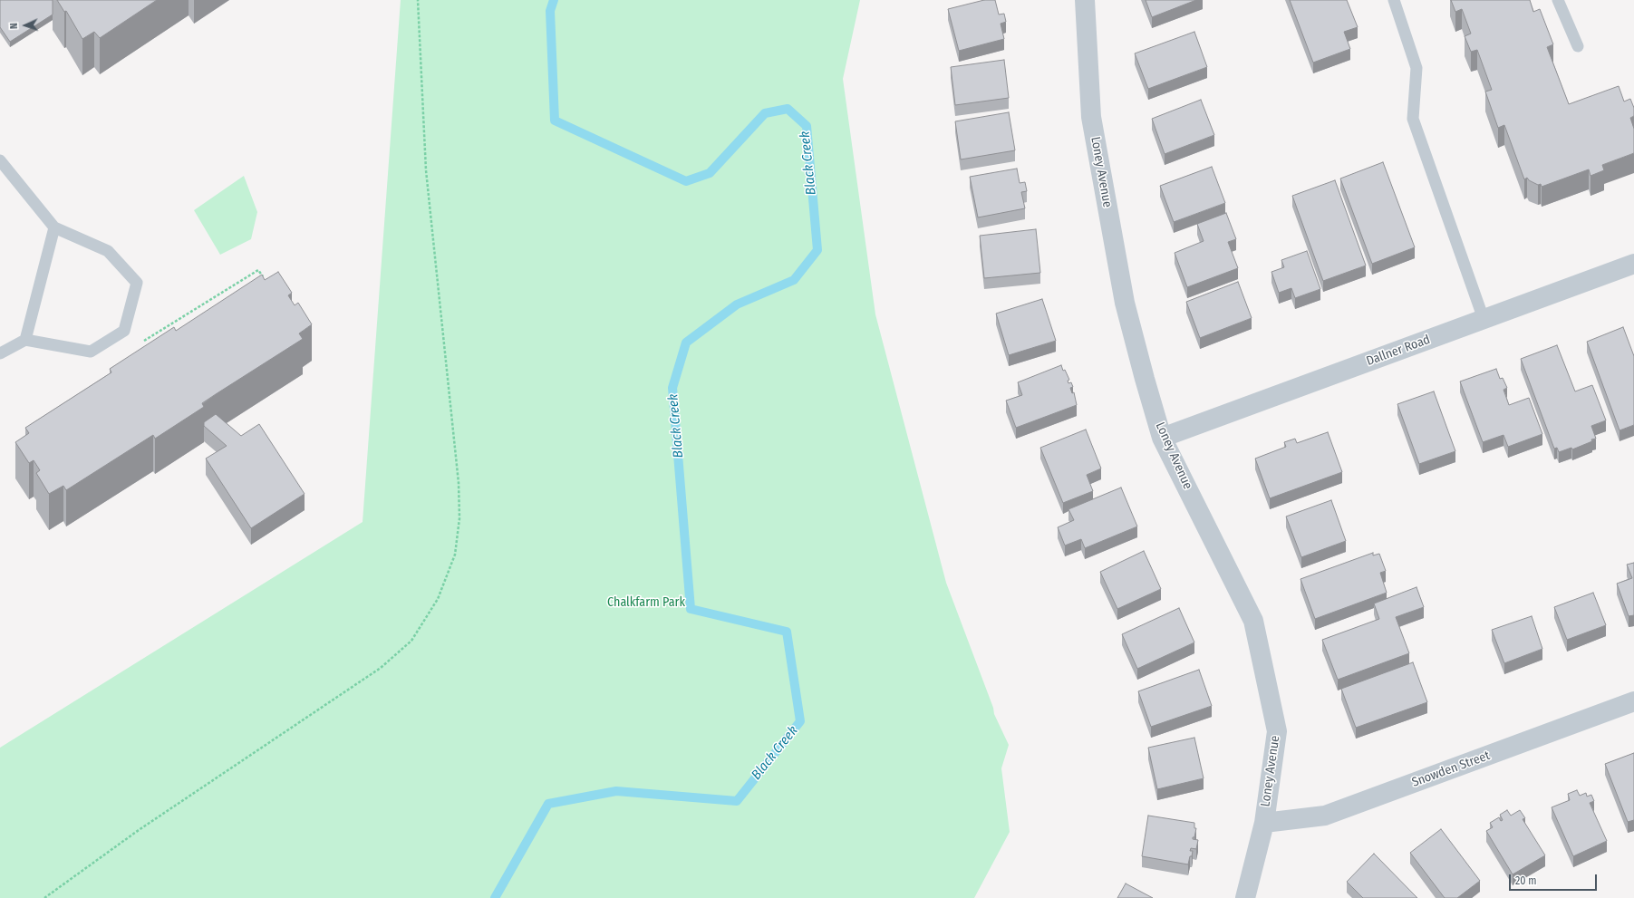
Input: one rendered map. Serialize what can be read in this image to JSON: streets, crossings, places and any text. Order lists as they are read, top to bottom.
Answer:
{
  "streets": {
    "street": ["Loney Avenue", "Dallner Road", "Snowden Street"]
  },
  "crossings": [
    ["Loney Avenue", "Dallner Road"],
    ["Loney Avenue", "Snowden Street"]
  ],
  "water": ["Black Creek"],
  "parks": ["Chalkfarm Park"],
  "scale_bar": "20 m",
  "north": "left"
}
